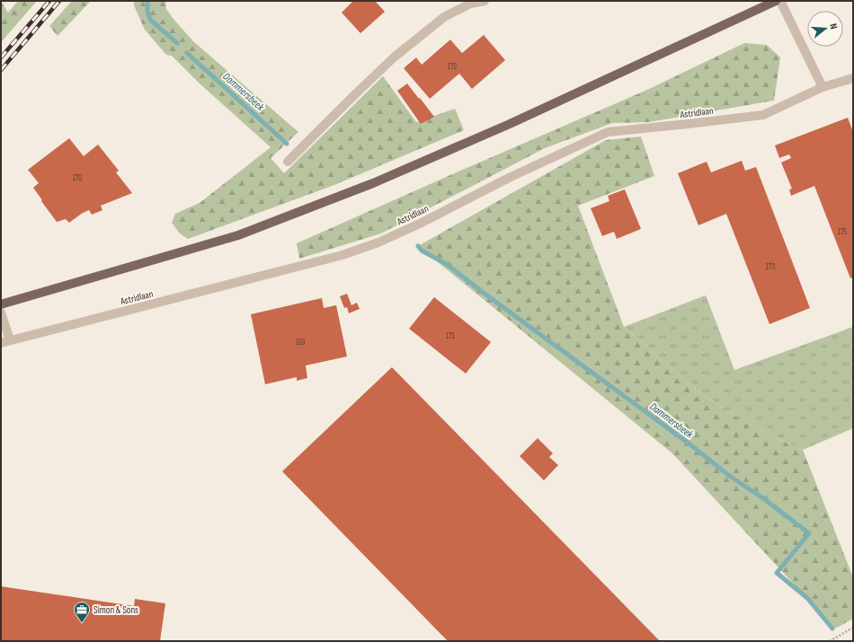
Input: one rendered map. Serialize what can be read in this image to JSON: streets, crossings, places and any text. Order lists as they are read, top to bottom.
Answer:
{
  "streets": {
    "street": ["Astridlaan"]
  },
  "water": ["Dammersbeek"],
  "places": {
    "office": ["Simon & Sons"]
  },
  "house_numbers": [
    "172",
    "170",
    "175",
    "173",
    "171",
    "169"
  ],
  "north": "right"
}
